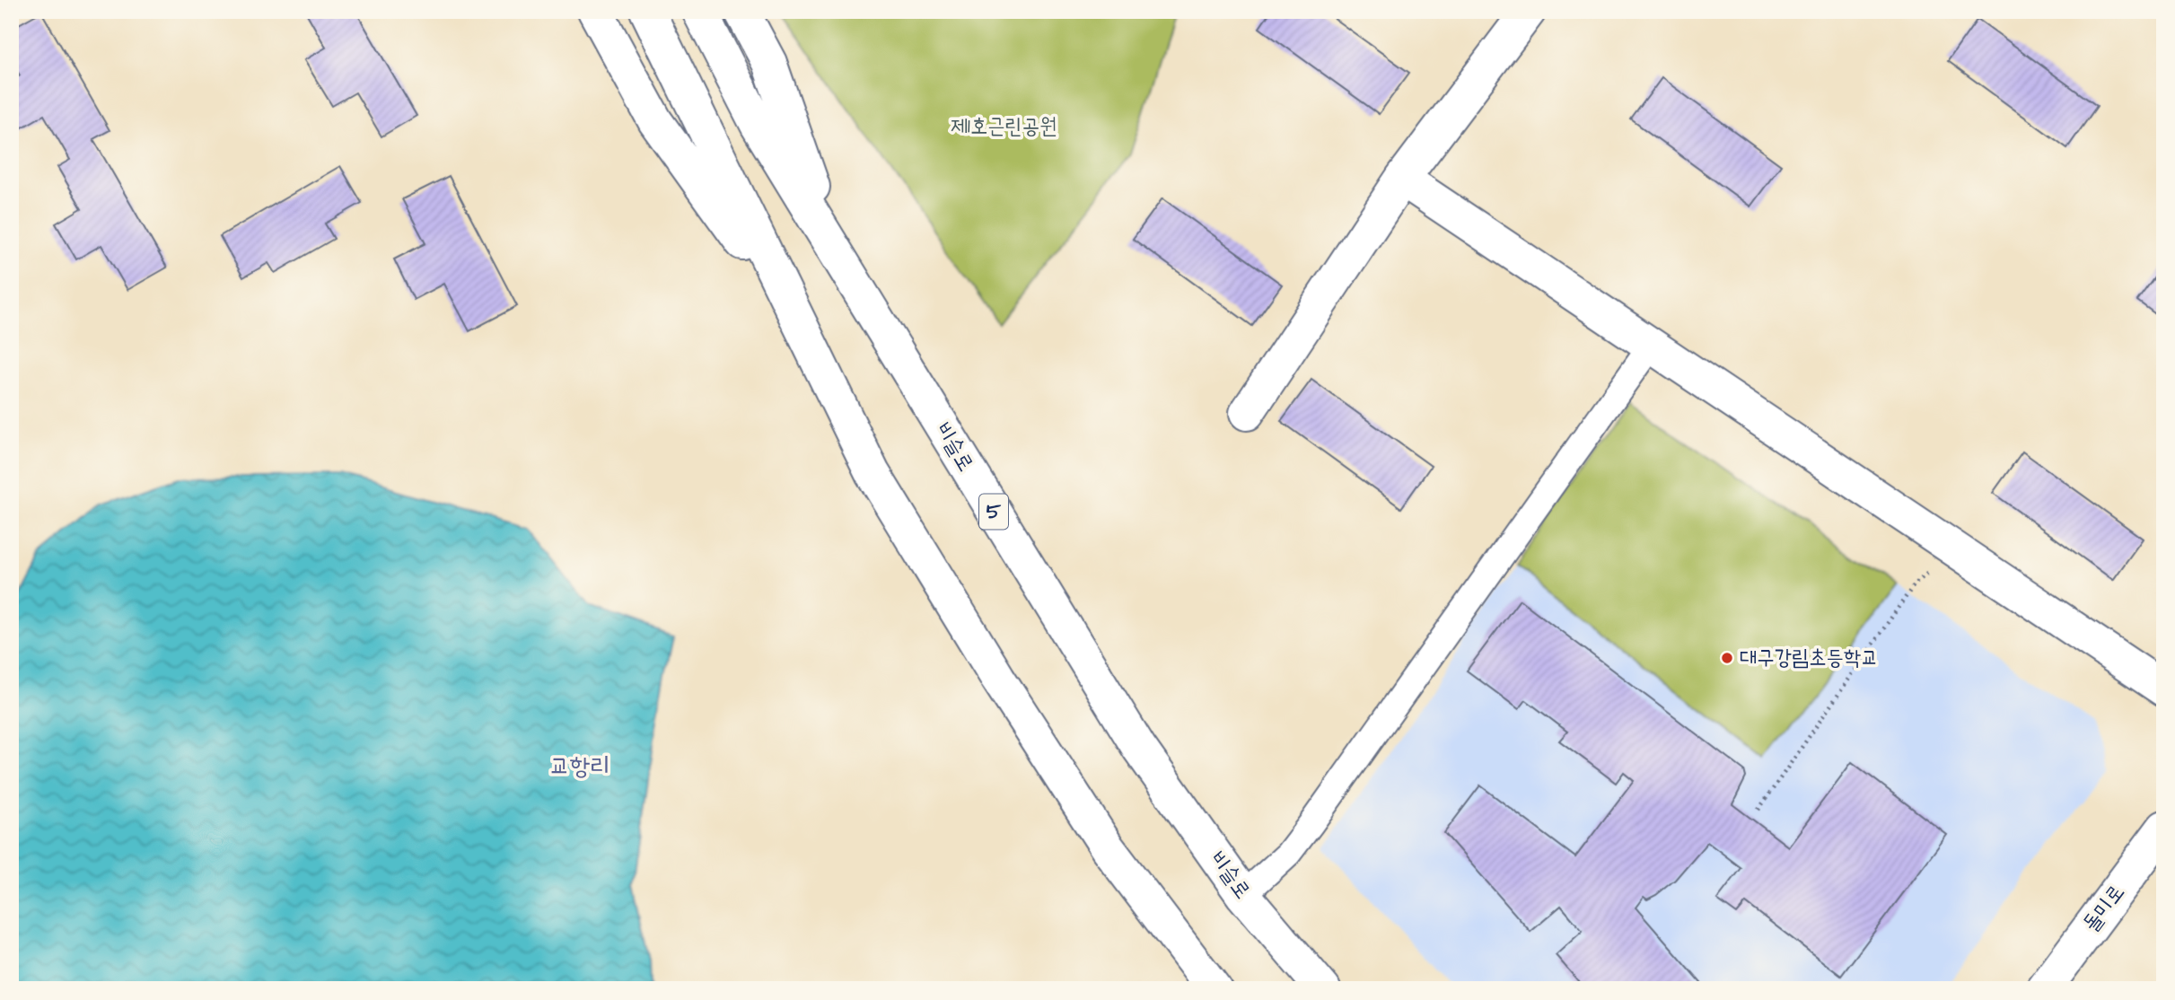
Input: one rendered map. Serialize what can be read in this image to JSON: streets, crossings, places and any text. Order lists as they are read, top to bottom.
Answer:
{
  "streets": {
    "main road": ["비슬로", "5", "돌미로"]
  },
  "crossings": [
    ["비슬로", "5"]
  ],
  "districts": ["교항리"],
  "parks": ["제1호근린공원"],
  "places": ["대구강림초등학교"]
}
